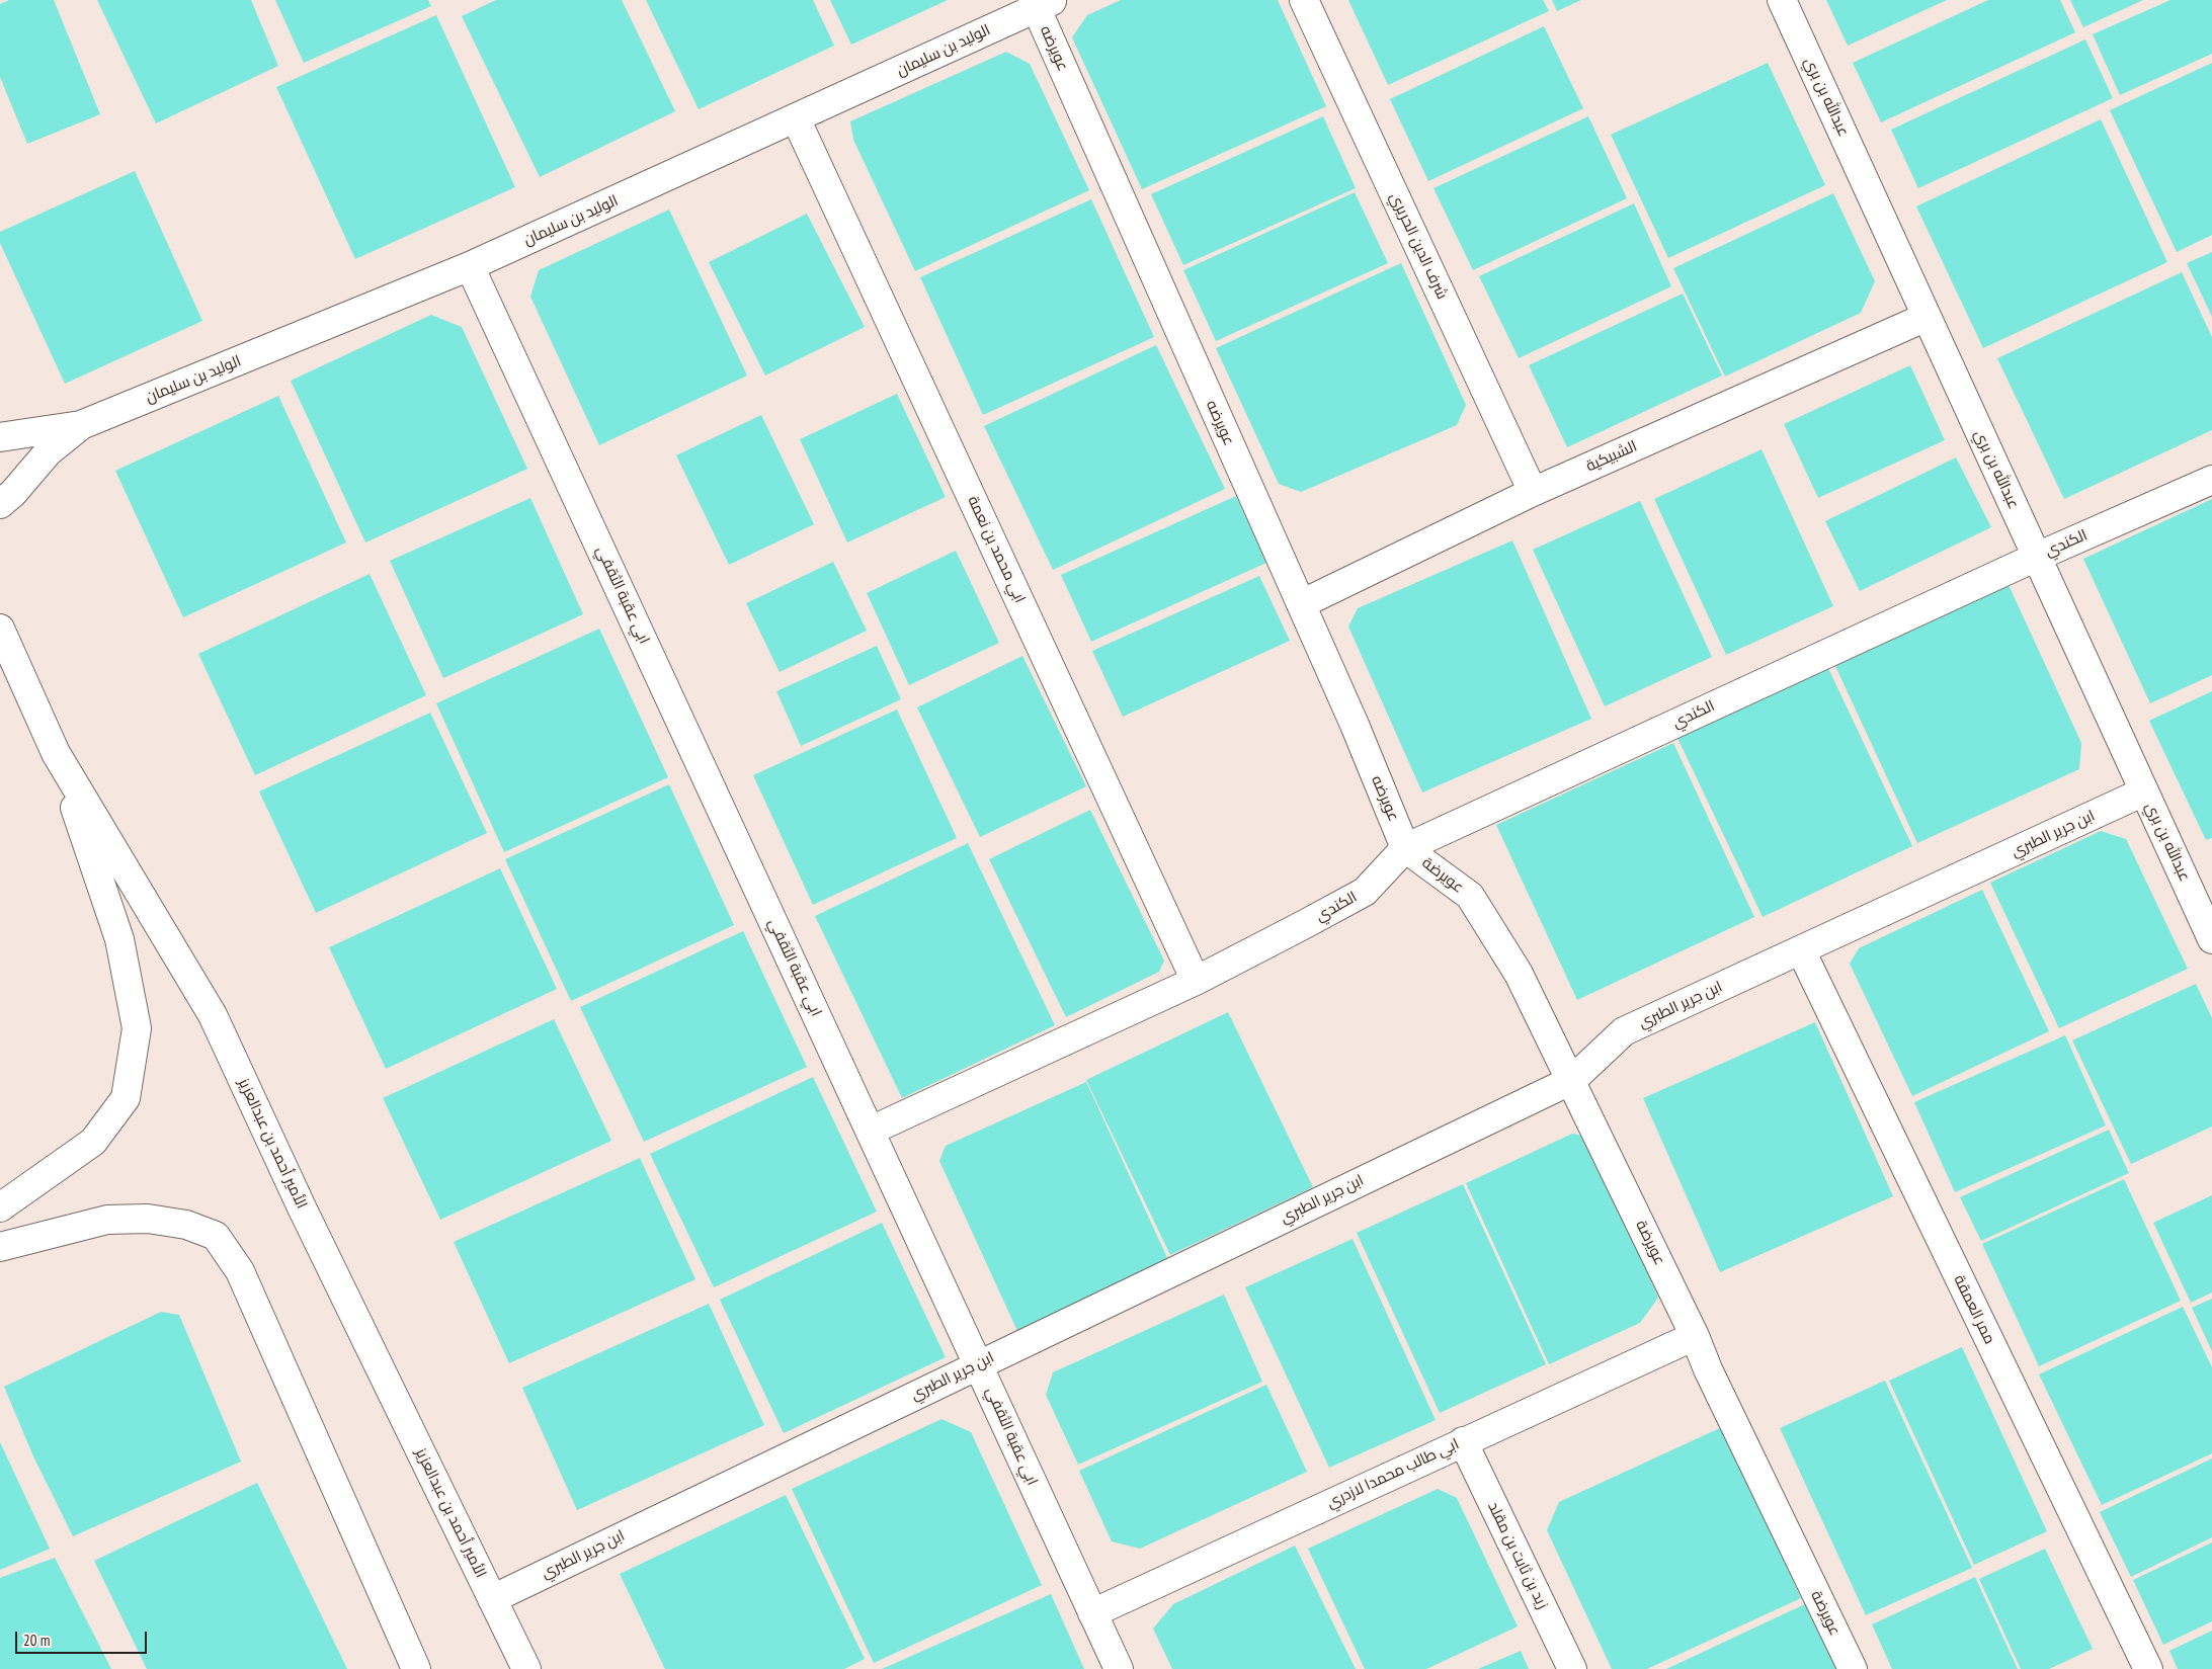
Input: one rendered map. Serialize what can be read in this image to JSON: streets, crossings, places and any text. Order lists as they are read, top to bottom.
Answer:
{
  "streets": {
    "street": [
      "عويرضه",
      "الوليد بن سليمان",
      "عبدالله بن بري",
      "شرف الدين الحريري",
      "الشبيكية",
      "الكندي",
      "ابي محمد بن نعمة",
      "ابي عقبة الثقفي",
      "ابن جرير الطبري",
      "عويرضة",
      "الأمير أحمد بن عبدالعزيز",
      "ممر العمقة",
      "ابي طالب محمدا لازدري",
      "زيد بن ثابت بن مقلد"
    ]
  },
  "crossings": [
    ["عويرضه", "الوليد بن سليمان"],
    ["عويرضه", "الشبيكية"],
    ["عويرضه", "الكندي"],
    ["عويرضه", "عويرضة"],
    ["الوليد بن سليمان", "ابي محمد بن نعمة"],
    ["الوليد بن سليمان", "ابي عقبة الثقفي"],
    ["عبدالله بن بري", "الشبيكية"],
    ["عبدالله بن بري", "الكندي"],
    ["عبدالله بن بري", "ابن جرير الطبري"],
    ["شرف الدين الحريري", "الشبيكية"],
    ["الكندي", "ابي محمد بن نعمة"],
    ["الكندي", "ابي عقبة الثقفي"],
    ["الكندي", "عويرضة"],
    ["ابي عقبة الثقفي", "ابن جرير الطبري"],
    ["ابي عقبة الثقفي", "ابي طالب محمدا لازدري"],
    ["ابن جرير الطبري", "عويرضة"],
    ["ابن جرير الطبري", "الأمير أحمد بن عبدالعزيز"],
    ["ابن جرير الطبري", "ممر العمقة"],
    ["عويرضة", "ابي طالب محمدا لازدري"],
    ["ابي طالب محمدا لازدري", "زيد بن ثابت بن مقلد"]
  ],
  "scale_bar": "20 m"
}
